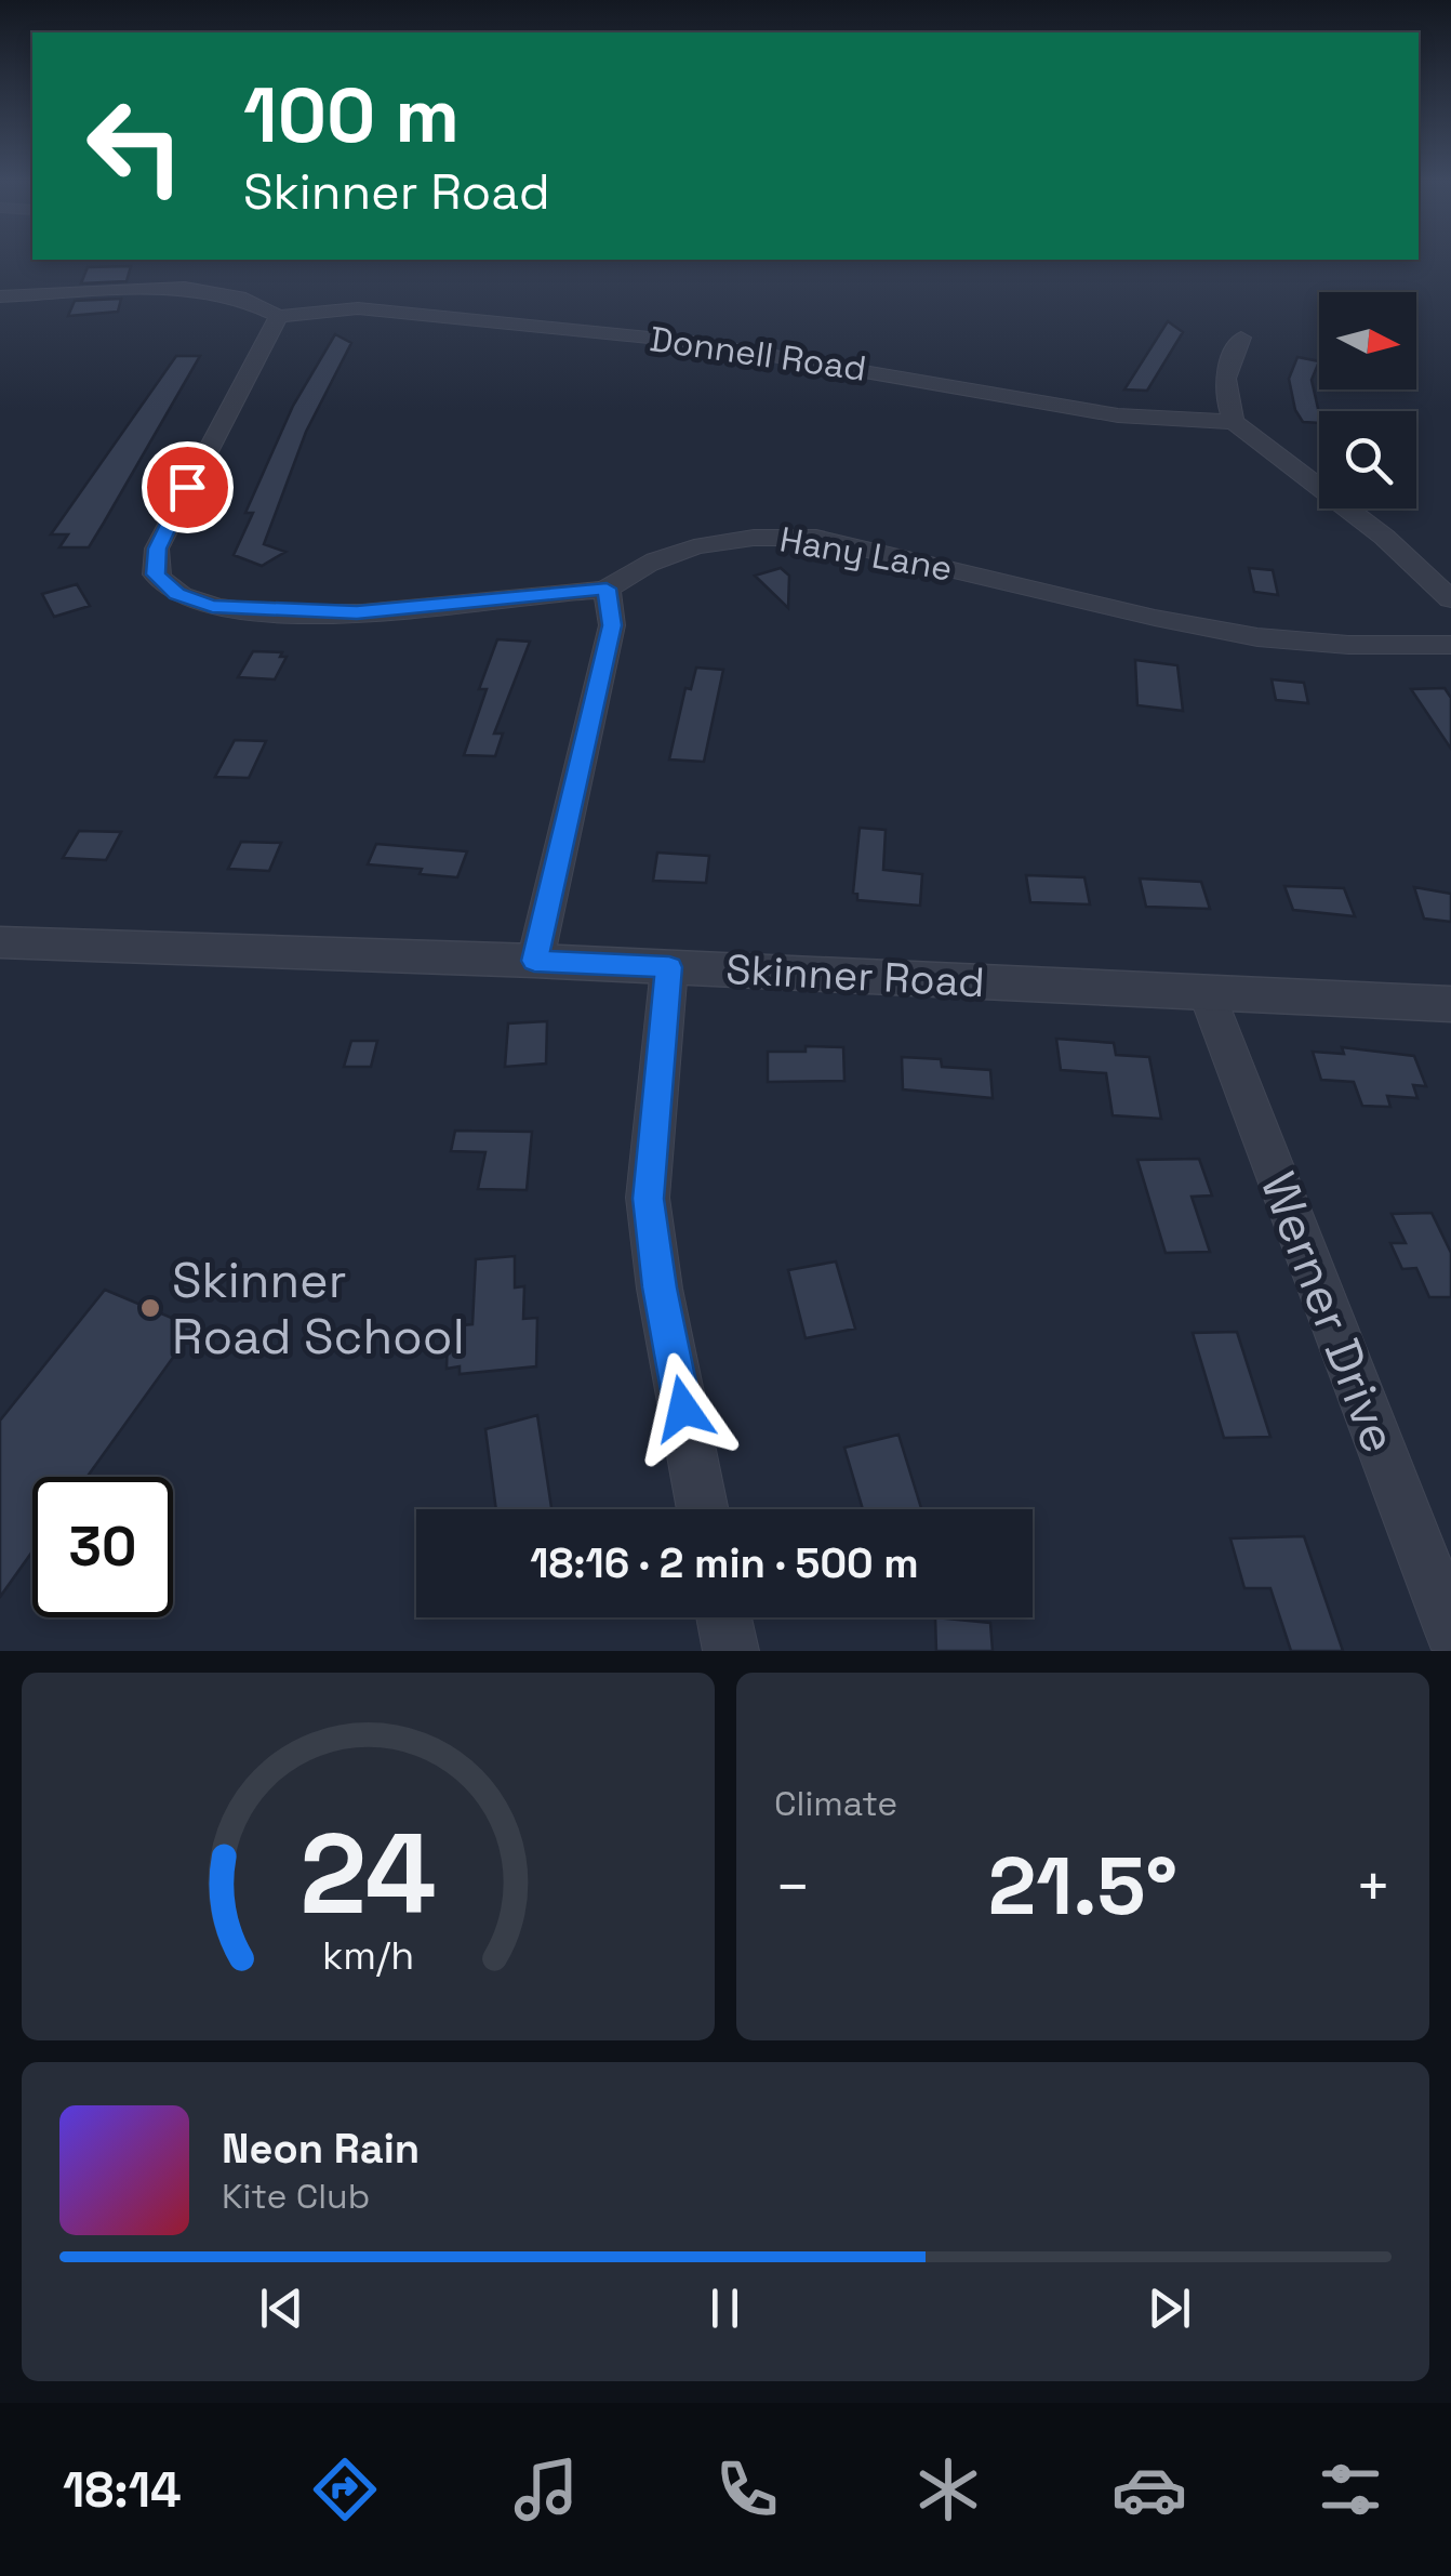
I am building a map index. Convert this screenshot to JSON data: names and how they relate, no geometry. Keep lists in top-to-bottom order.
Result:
{
  "streets": {
    "street": [
      "Donnell Road",
      "Hany Lane",
      "Skinner Road",
      "Werner Drive"
    ]
  },
  "crossings": [
    ["Donnell Road", "Hany Lane"],
    ["Skinner Road", "Werner Drive"]
  ],
  "places": ["Skinner Road School"],
  "north": "right",
  "page": {
    "turn": ["100 m", "Skinner Road"],
    "limit": "30",
    "trip": "18:16 · 2 min · 500 m",
    "tile": "Climate",
    "heat": ["−", "21.5°", "+"],
    "song": ["Neon Rain", "Kite Club"],
    "tabs": "18:14",
    "gauge": ["24", "km/h"]
  }
}
